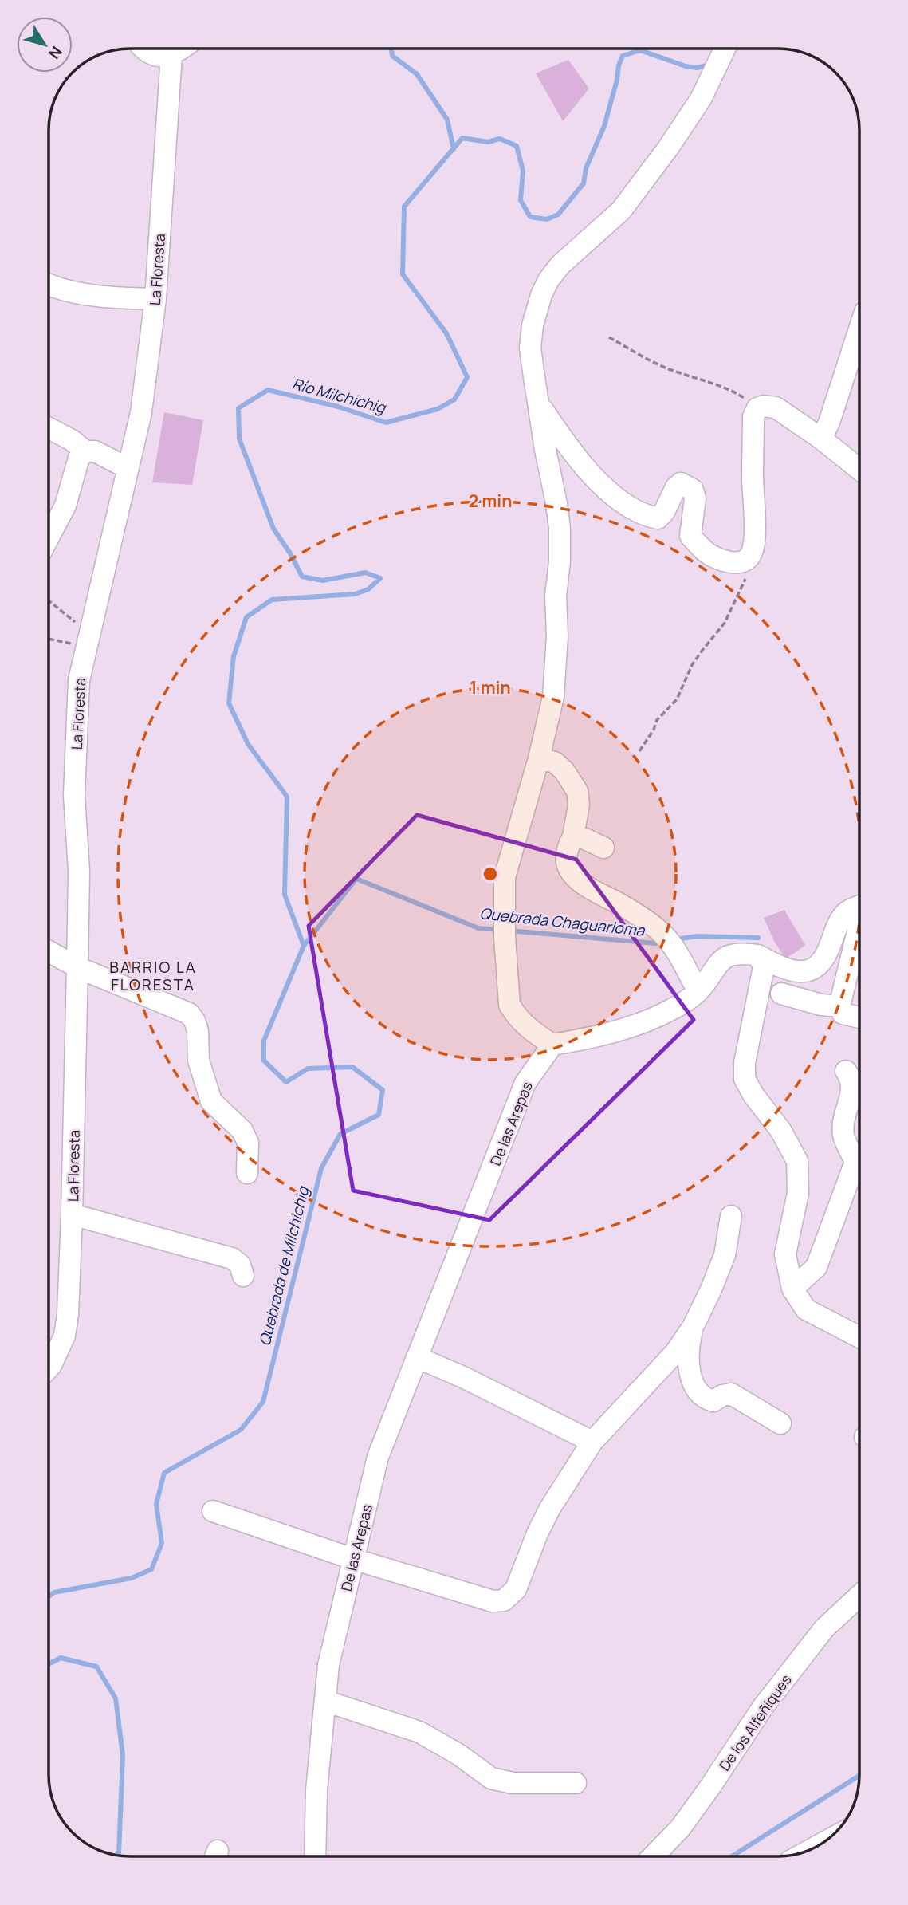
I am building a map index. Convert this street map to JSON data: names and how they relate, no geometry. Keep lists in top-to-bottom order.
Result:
{
  "streets": {
    "street": ["La Floresta", "De las Arepas", "De los Alfeñiques"]
  },
  "districts": ["BARRIO LA FLORESTA"],
  "water": ["Río Milchichig", "Quebrada Chaguarloma", "Quebrada de Milchichig"],
  "north": "bottom right",
  "rings": ["2 min", "1 min"]
}
